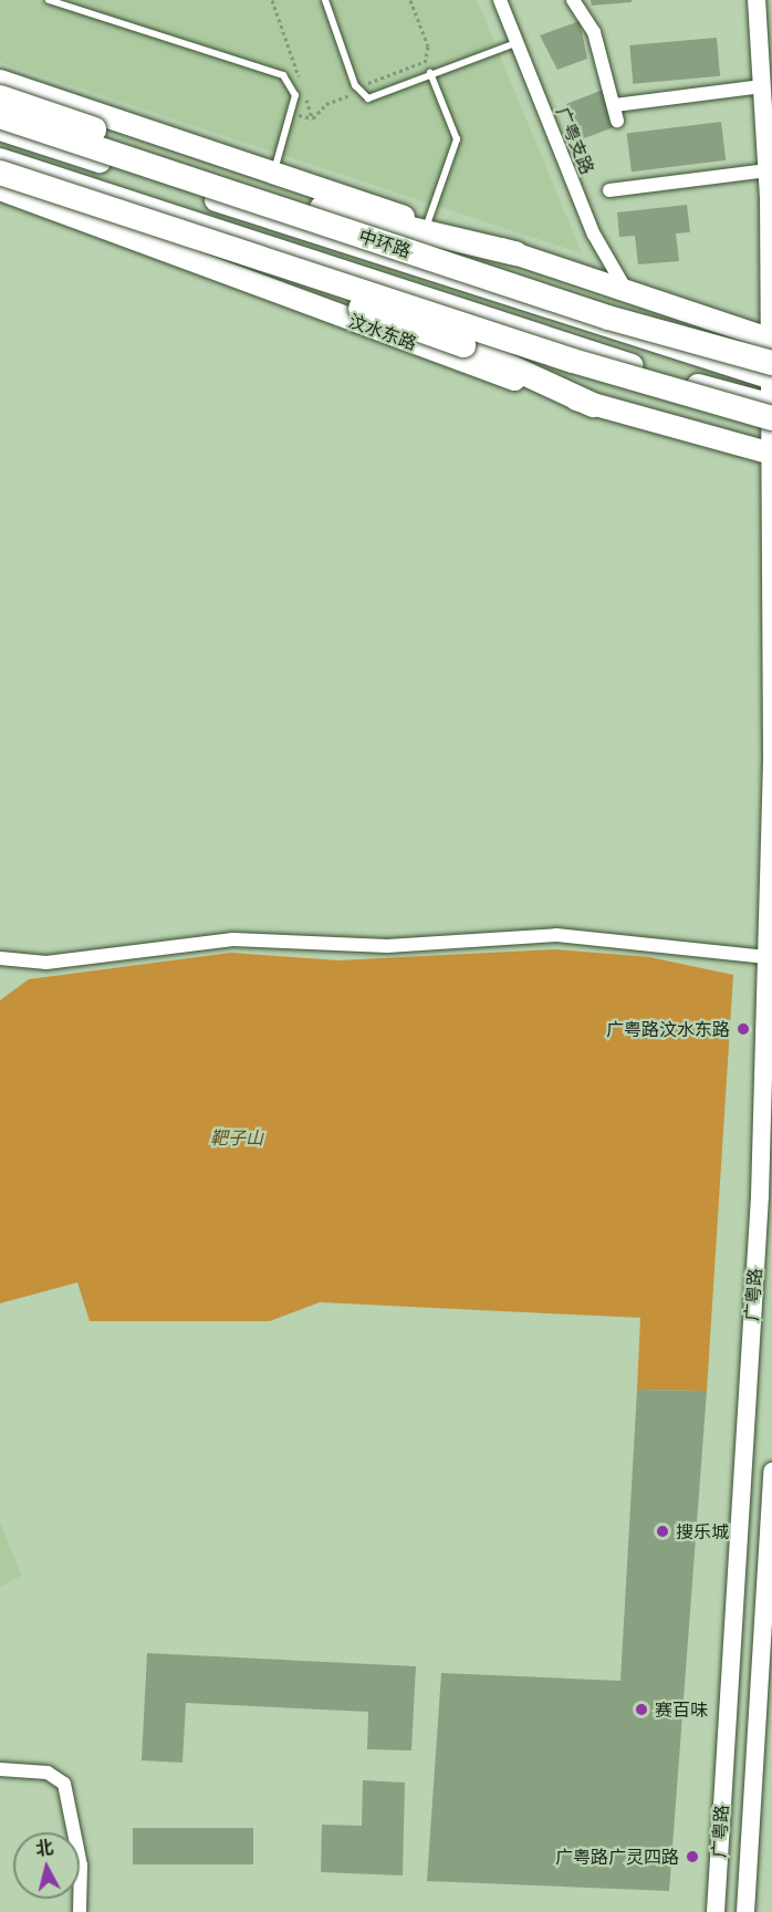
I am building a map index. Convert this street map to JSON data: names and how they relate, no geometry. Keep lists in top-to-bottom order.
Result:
{
  "streets": {
    "highway": ["中环路"],
    "main road": ["汶水东路", "广粤路"],
    "street": ["广粤支路"]
  },
  "crossings": [
    ["中环路", "广粤路"],
    ["汶水东路", "广粤路"]
  ],
  "parks": ["靶子山"],
  "places": [
    "广粤路汶水东路",
    "搜乐城",
    "赛百味",
    "广粤路广灵四路"
  ],
  "north": "top"
}
